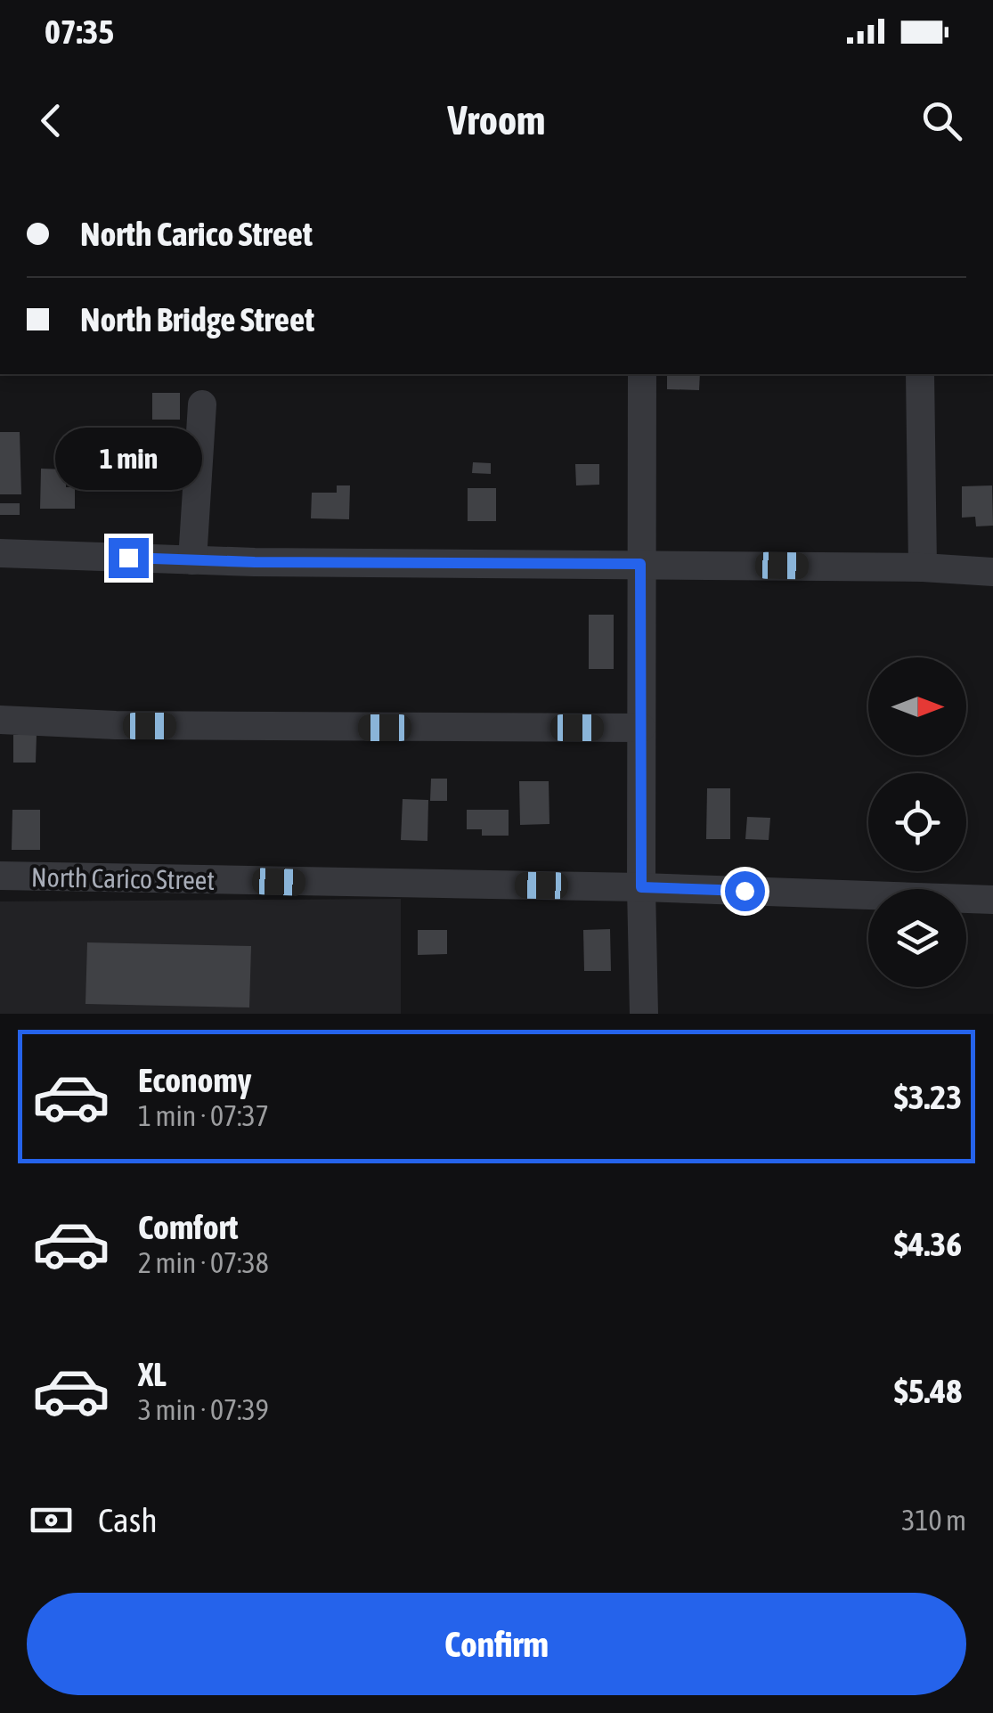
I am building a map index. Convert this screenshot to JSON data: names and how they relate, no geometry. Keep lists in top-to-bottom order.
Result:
{
  "streets": {
    "street": ["North Carico Street"]
  },
  "north": "right",
  "page": {
    "status": "07:35",
    "header": "Vroom",
    "banner": ["North Carico Street", "North Bridge Street"],
    "bubble": "1 min",
    "list": [
      {
        "name": "Economy",
        "note": "1 min · 07:37",
        "value": "$3.23"
      },
      {
        "name": "Comfort",
        "note": "2 min · 07:38",
        "value": "$4.36"
      },
      {
        "name": "XL",
        "note": "3 min · 07:39",
        "value": "$5.48"
      }
    ],
    "pay": ["Cash", "310 m"],
    "buttons": "Confirm"
  }
}
